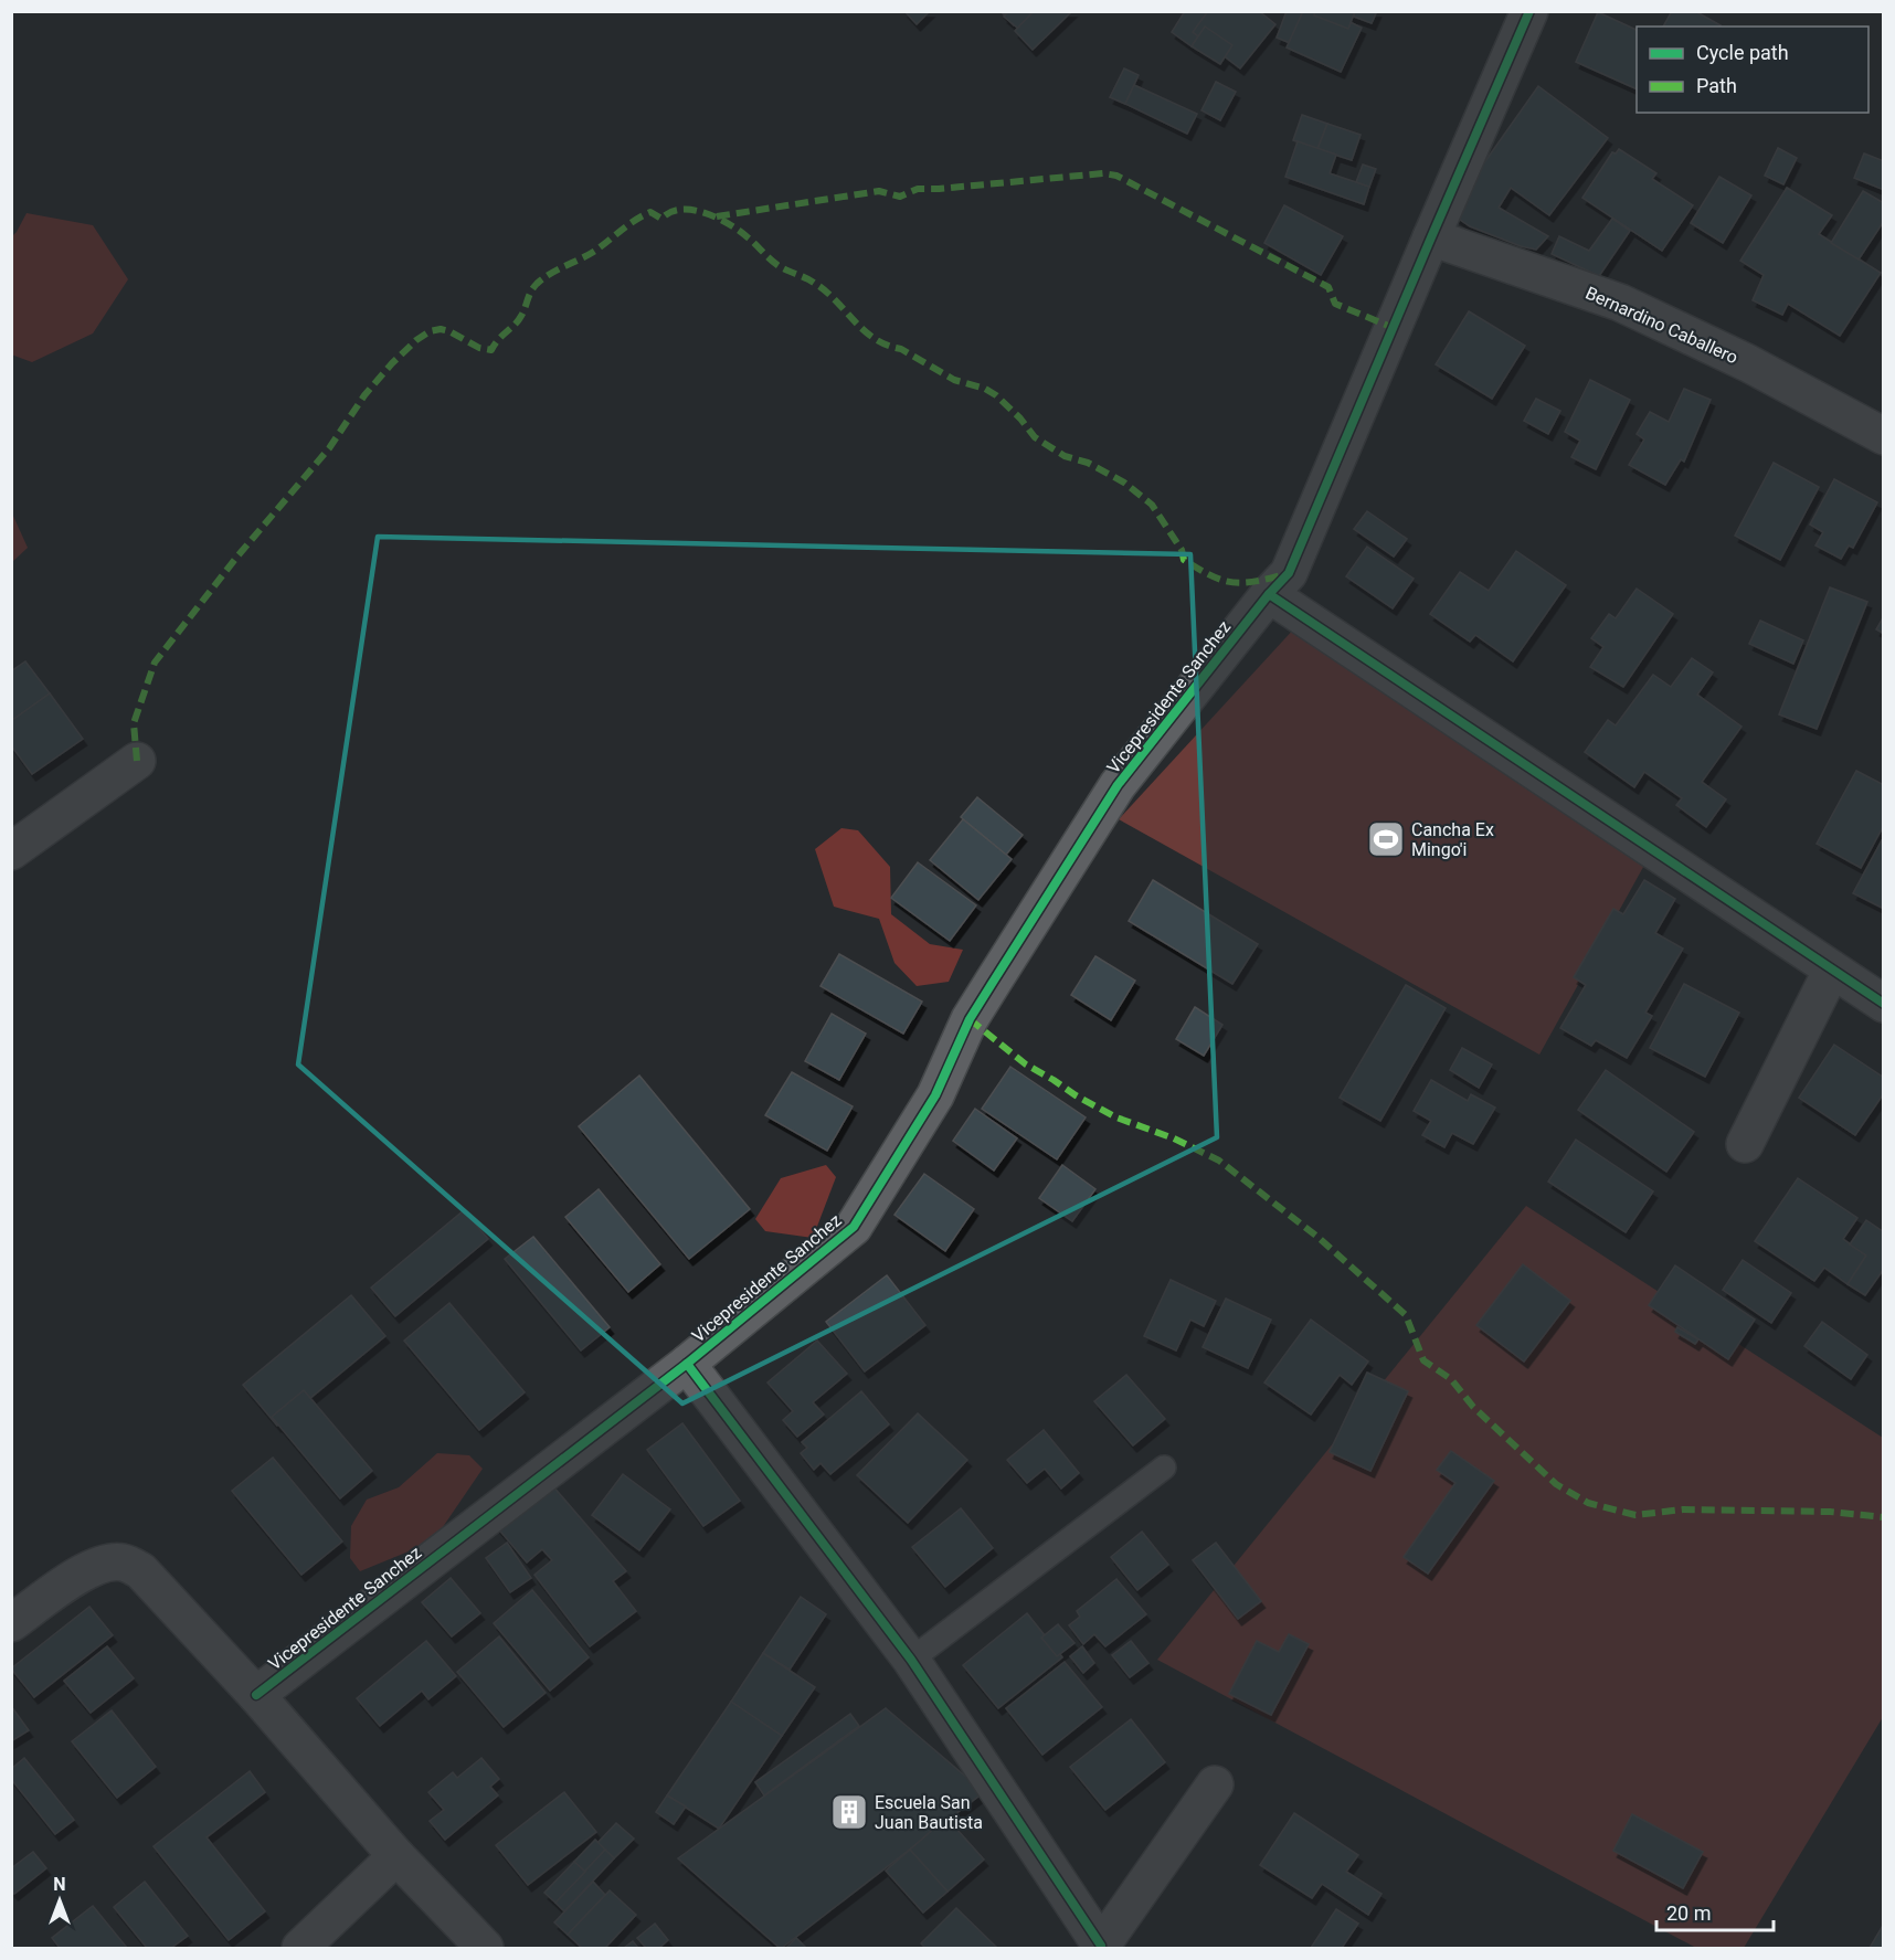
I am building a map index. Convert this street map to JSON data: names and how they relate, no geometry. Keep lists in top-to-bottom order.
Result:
{
  "streets": {
    "street": ["Bernardino Caballero", "Vicepresidente Sanchez"]
  },
  "crossings": [
    ["Bernardino Caballero", "Vicepresidente Sanchez"]
  ],
  "places": {
    "sports": ["Cancha Ex Mingo'i"],
    "building": ["Escuela San Juan Bautista"]
  },
  "legend": ["Cycle path", "Path"],
  "scale_bar": "20 m",
  "north": "top"
}
